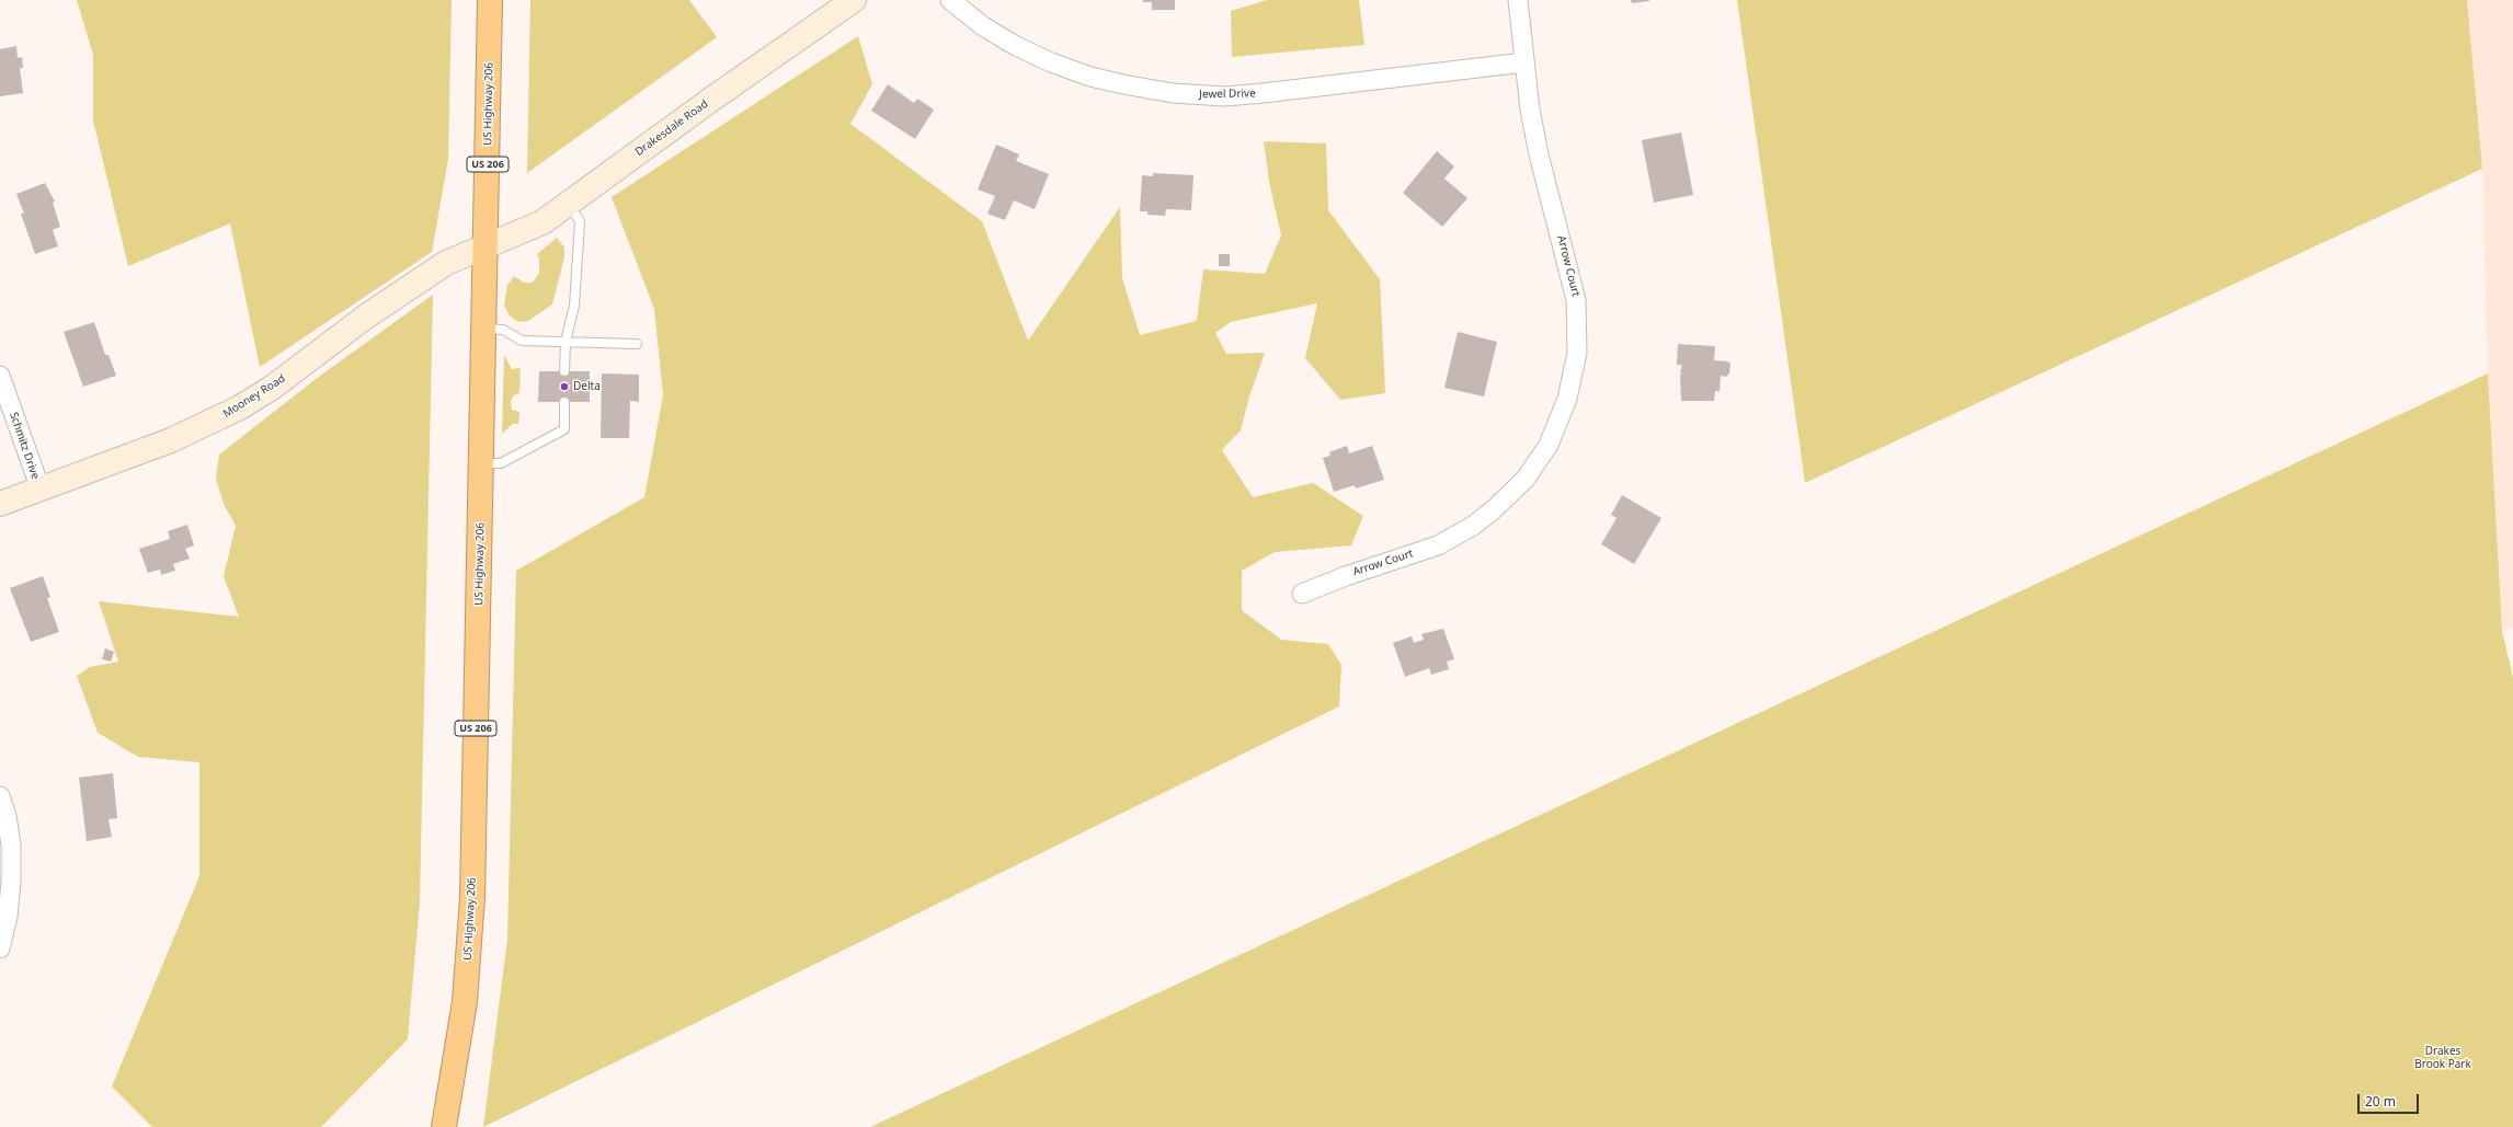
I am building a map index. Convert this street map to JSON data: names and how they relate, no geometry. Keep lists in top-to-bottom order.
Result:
{
  "streets": {
    "highway": ["US Highway 206", "US 206"],
    "street": [
      "Jewel Drive",
      "Drakesdale Road",
      "Arrow Court",
      "Mooney Road",
      "Schmitz Drive"
    ]
  },
  "crossings": [
    ["Jewel Drive", "Arrow Court"],
    ["US Highway 206", "Drakesdale Road"],
    ["US Highway 206", "Mooney Road"],
    ["Drakesdale Road", "Mooney Road"],
    ["Mooney Road", "Schmitz Drive"]
  ],
  "parks": ["Drakes Brook Park"],
  "places": ["Delta"],
  "scale_bar": "20 m"
}
